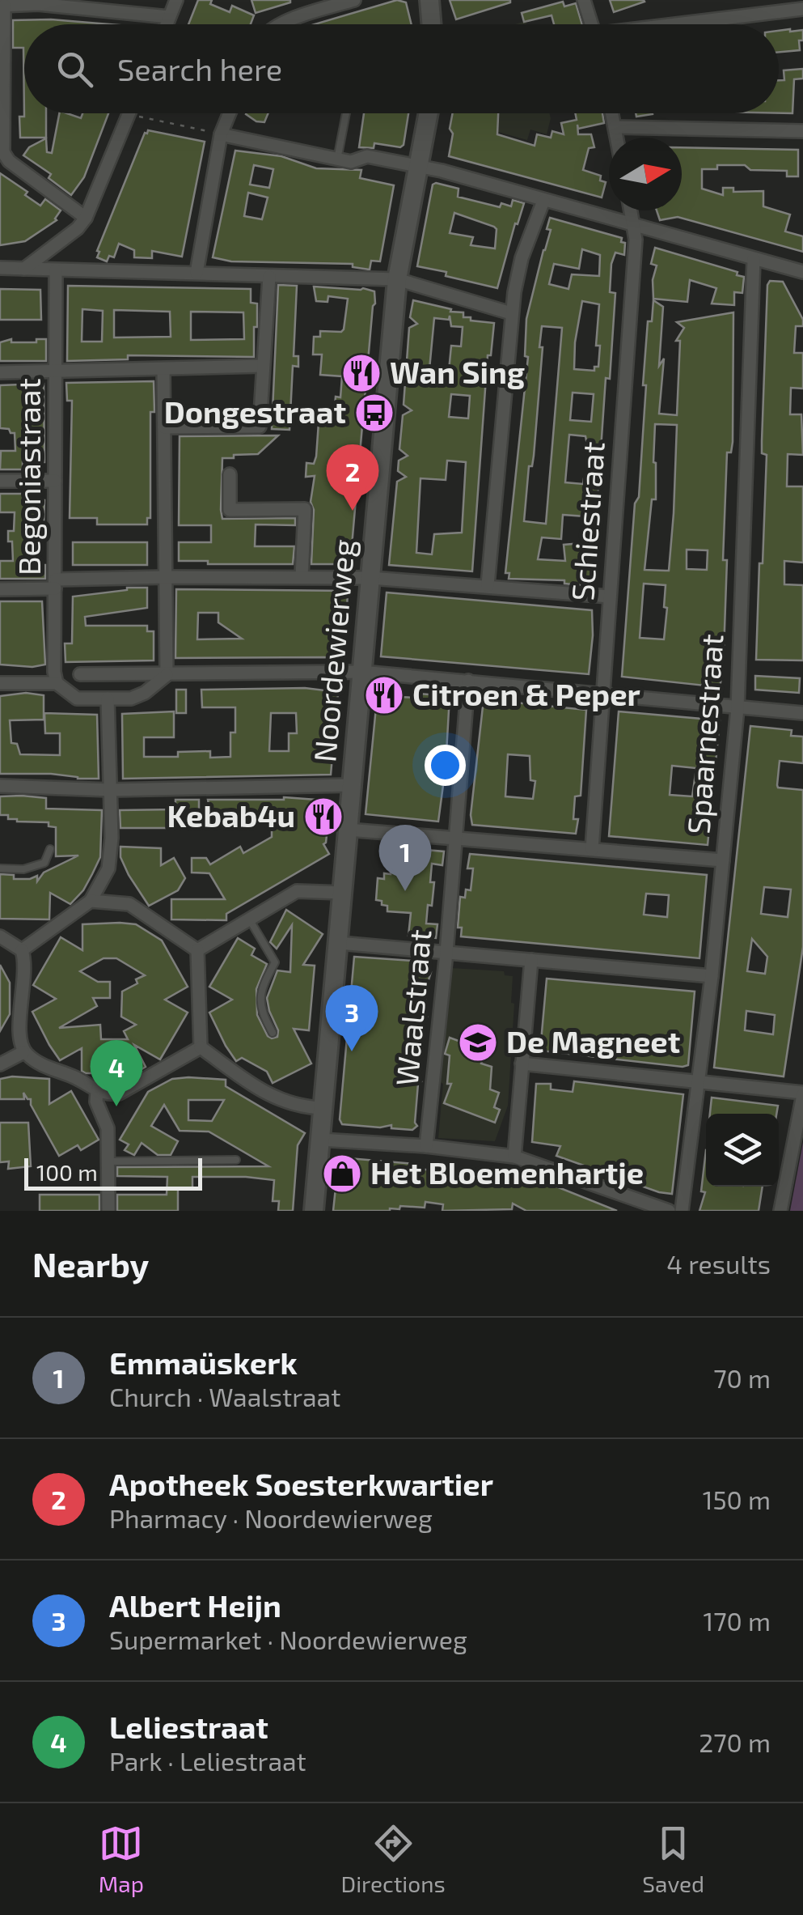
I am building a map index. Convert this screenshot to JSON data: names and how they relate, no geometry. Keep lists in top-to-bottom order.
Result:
{
  "streets": {
    "street": [
      "Begoniastraat",
      "Schiestraat",
      "Noordewierweg",
      "Spaarnestraat",
      "Waalstraat"
    ]
  },
  "places": {
    "restaurant": ["Wan Sing", "Citroen & Peper", "Kebab4u"],
    "bus stop": ["Dongestraat"],
    "school or university": ["De Magneet"],
    "shop": ["Het Bloemenhartje"]
  },
  "scale_bar": "100 m",
  "north": "right",
  "page": {
    "search": "Search here",
    "pins": [
      "2",
      "1",
      "3",
      "4"
    ],
    "scale": "100 m",
    "heading": ["Nearby", "4 results"],
    "list": [
      {
        "mark": "1",
        "name": "Emmaüskerk",
        "note": "Church · Waalstraat",
        "value": "70 m"
      },
      {
        "mark": "2",
        "name": "Apotheek Soesterkwartier",
        "note": "Pharmacy · Noordewierweg",
        "value": "150 m"
      },
      {
        "mark": "3",
        "name": "Albert Heijn",
        "note": "Supermarket · Noordewierweg",
        "value": "170 m"
      },
      {
        "mark": "4",
        "name": "Leliestraat",
        "note": "Park · Leliestraat",
        "value": "270 m"
      }
    ],
    "nav": ["Map", "Directions", "Saved"]
  }
}
